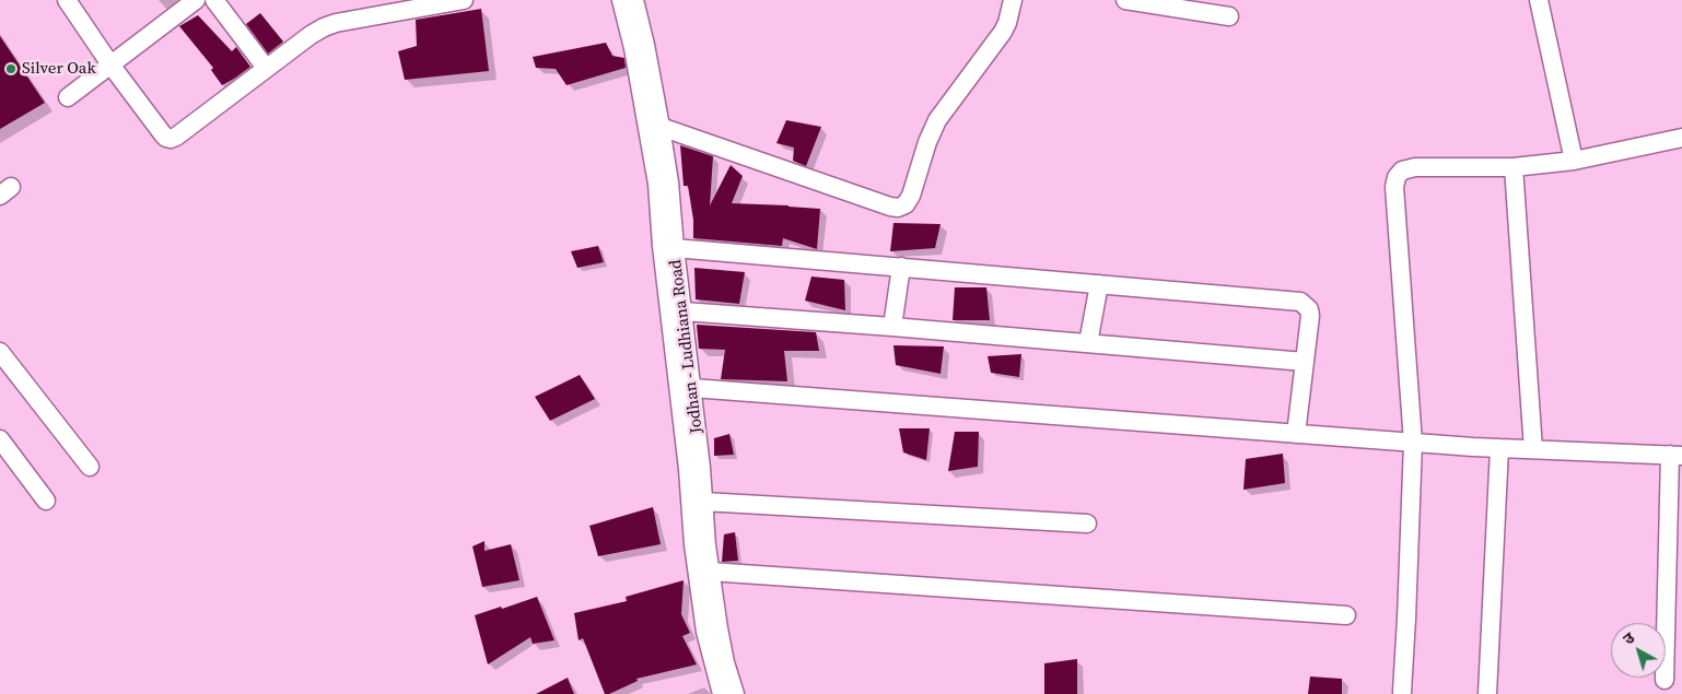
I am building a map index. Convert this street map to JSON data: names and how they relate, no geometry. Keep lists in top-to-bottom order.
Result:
{
  "streets": {
    "street": ["Jodhan - Ludhiana Road"]
  },
  "places": ["Silver Oak"],
  "north": "top left"
}
